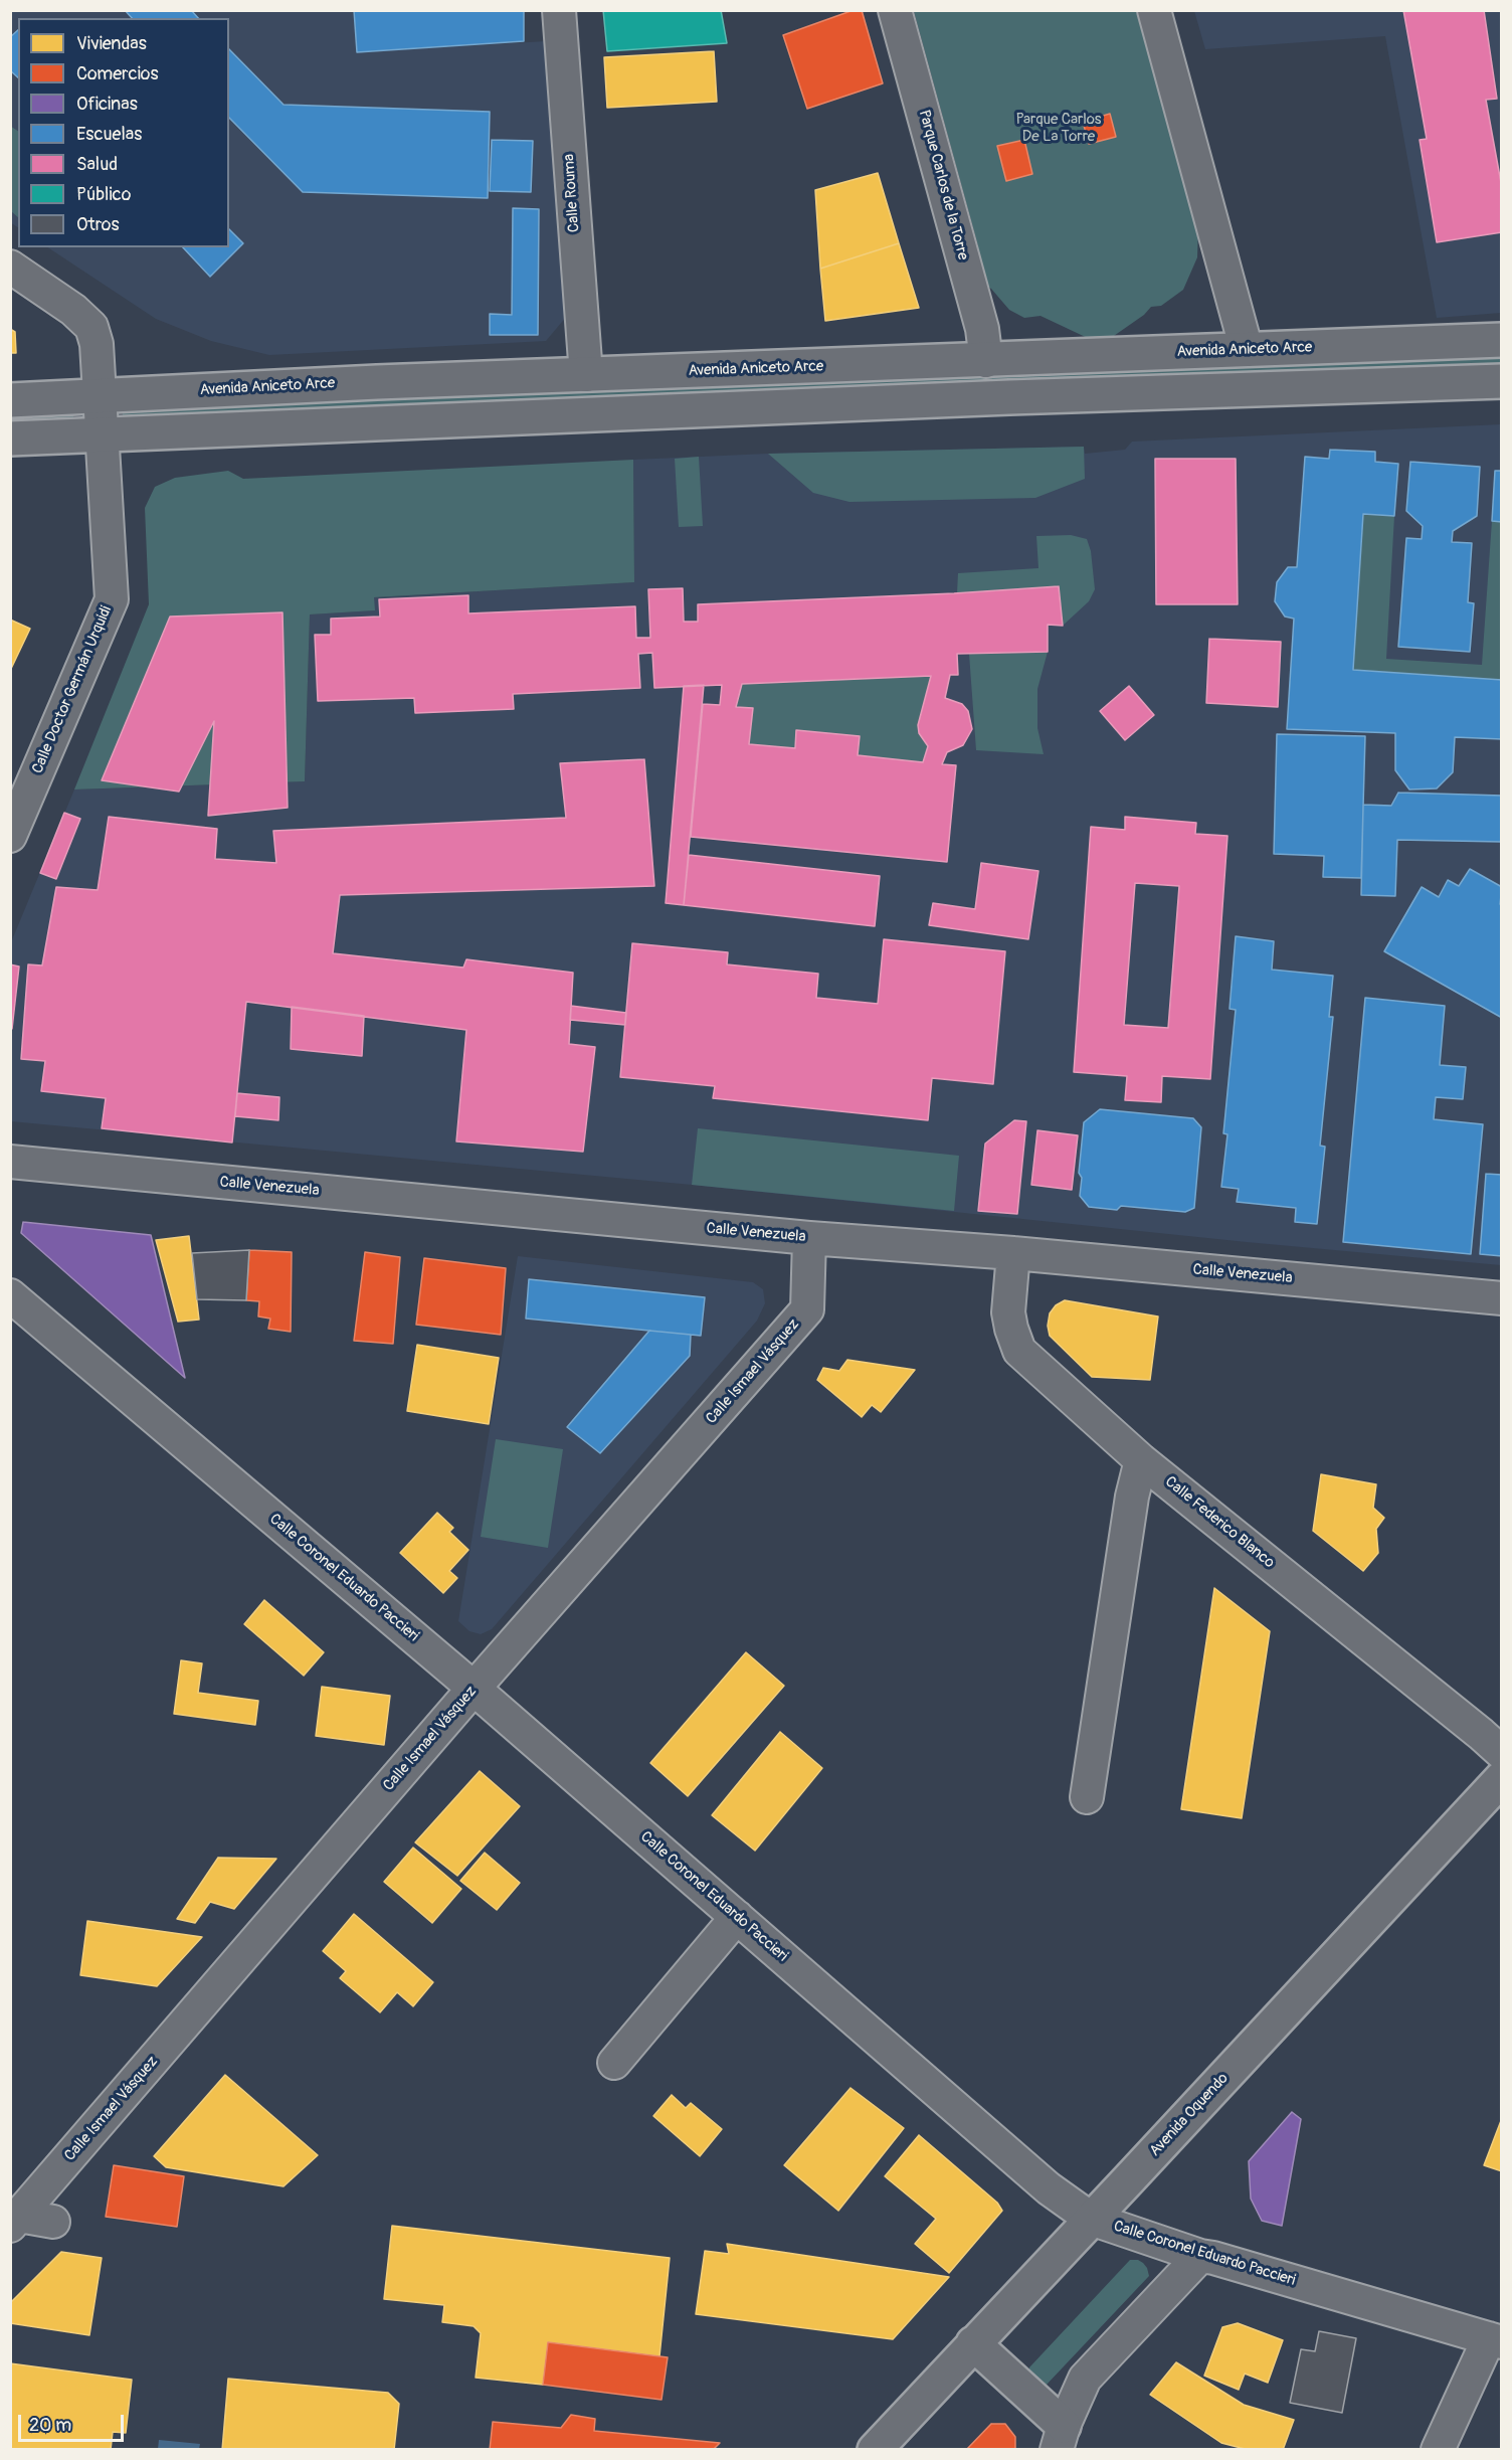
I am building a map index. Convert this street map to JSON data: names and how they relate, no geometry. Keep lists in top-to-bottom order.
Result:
{
  "streets": {
    "main road": ["Avenida Aniceto Arce", "Avenida Oquendo"],
    "street": [
      "Parque Carlos de la Torre",
      "Calle Rouma",
      "Calle Doctor Germán Urquidi",
      "Calle Venezuela",
      "Calle Ismael Vásquez",
      "Calle Federico Blanco",
      "Calle Coronel Eduardo Paccieri"
    ]
  },
  "crossings": [
    ["Parque Carlos de la Torre", "Avenida Aniceto Arce"],
    ["Calle Rouma", "Avenida Aniceto Arce"],
    ["Avenida Aniceto Arce", "Calle Doctor Germán Urquidi"],
    ["Calle Venezuela", "Calle Ismael Vásquez"],
    ["Calle Venezuela", "Calle Federico Blanco"],
    ["Calle Ismael Vásquez", "Calle Coronel Eduardo Paccieri"],
    ["Calle Coronel Eduardo Paccieri", "Avenida Oquendo"]
  ],
  "parks": ["Parque Carlos De La Torre"],
  "legend": [
    "Viviendas",
    "Comercios",
    "Oficinas",
    "Escuelas",
    "Salud",
    "Público",
    "Otros"
  ],
  "scale_bar": "20 m"
}
